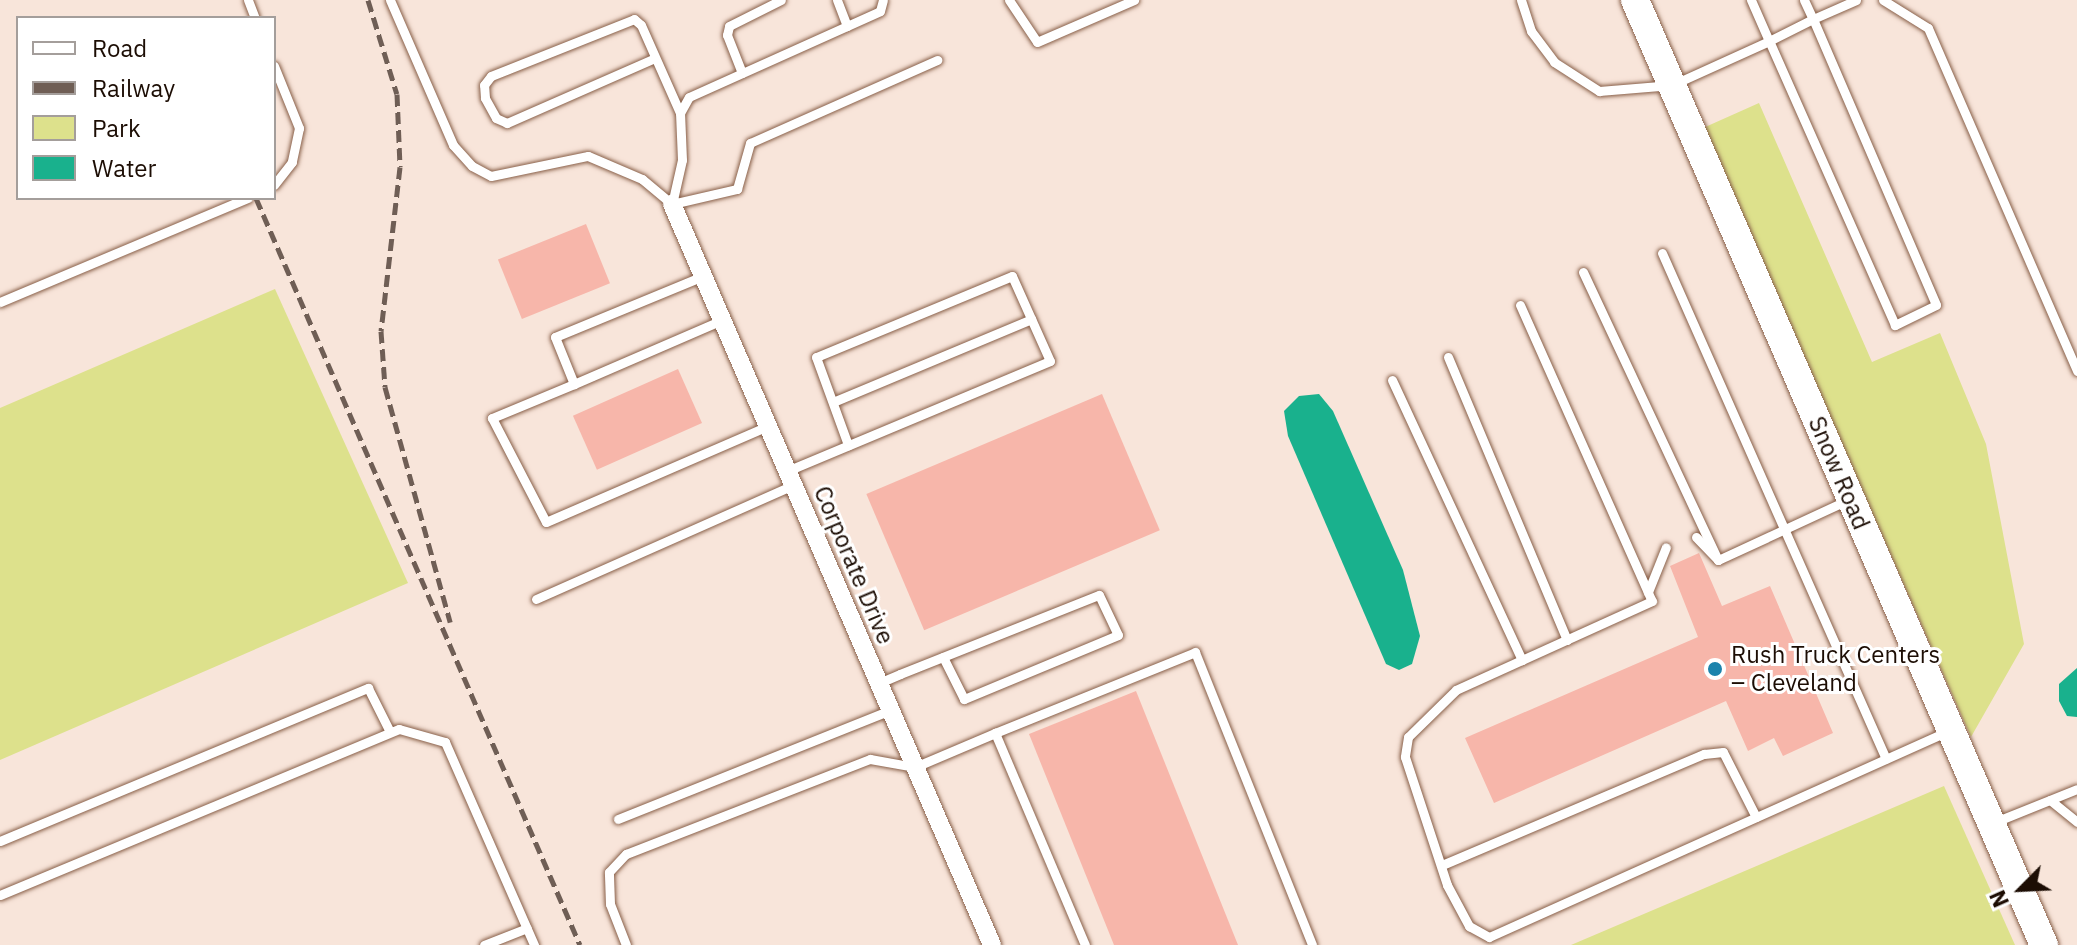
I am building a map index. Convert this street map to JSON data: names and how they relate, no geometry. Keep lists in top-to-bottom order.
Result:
{
  "streets": {
    "main road": ["Snow Road"],
    "street": ["Corporate Drive"]
  },
  "places": ["Rush Truck Centers – Cleveland"],
  "legend": [
    "Road",
    "Railway",
    "Park",
    "Water"
  ],
  "north": "bottom left"
}
